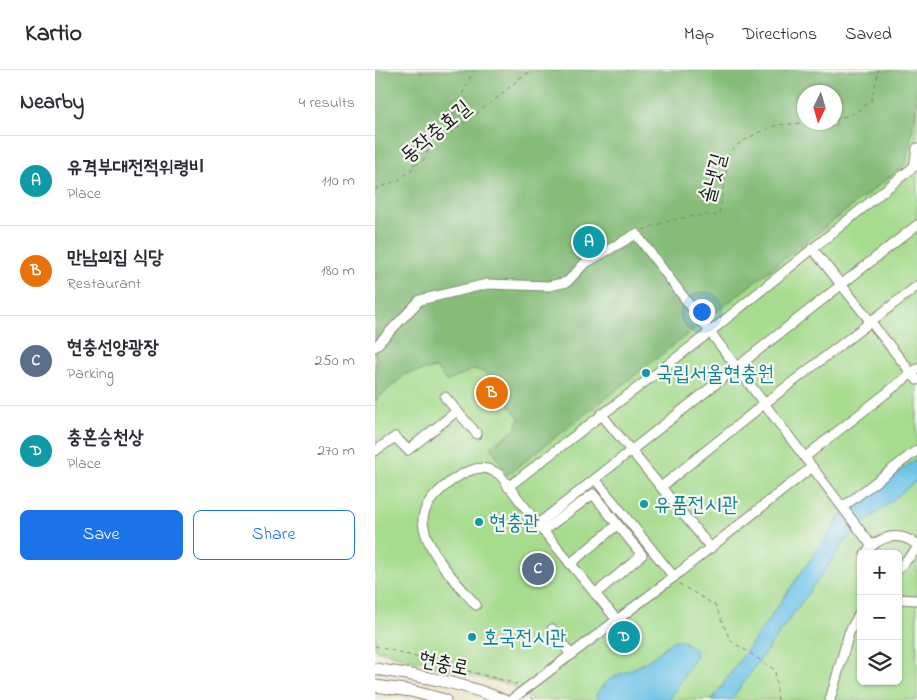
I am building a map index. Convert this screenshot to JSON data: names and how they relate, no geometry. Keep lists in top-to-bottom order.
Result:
{
  "streets": {
    "main road": ["현충로"],
    "path": ["동작충효길", "솔냇길"]
  },
  "places": [
    "국립서울현충원",
    "유품전시관",
    "현충관",
    "호국전시관"
  ],
  "north": "bottom",
  "page": {
    "header": "Kartio",
    "nav": ["Map", "Directions", "Saved"],
    "heading": ["Nearby", "4 results"],
    "list": [
      {
        "mark": "A",
        "name": "유격부대전적위령비",
        "note": "Place",
        "value": "110 m"
      },
      {
        "mark": "B",
        "name": "만남의집 식당",
        "note": "Restaurant",
        "value": "180 m"
      },
      {
        "mark": "C",
        "name": "현충선양광장",
        "note": "Parking",
        "value": "250 m"
      },
      {
        "mark": "D",
        "name": "충혼승천상",
        "note": "Place",
        "value": "270 m"
      }
    ],
    "pins": [
      "A",
      "B",
      "C",
      "D"
    ],
    "buttons": ["Save", "Share"],
    "map_buttons": ["+", "−"]
  }
}
